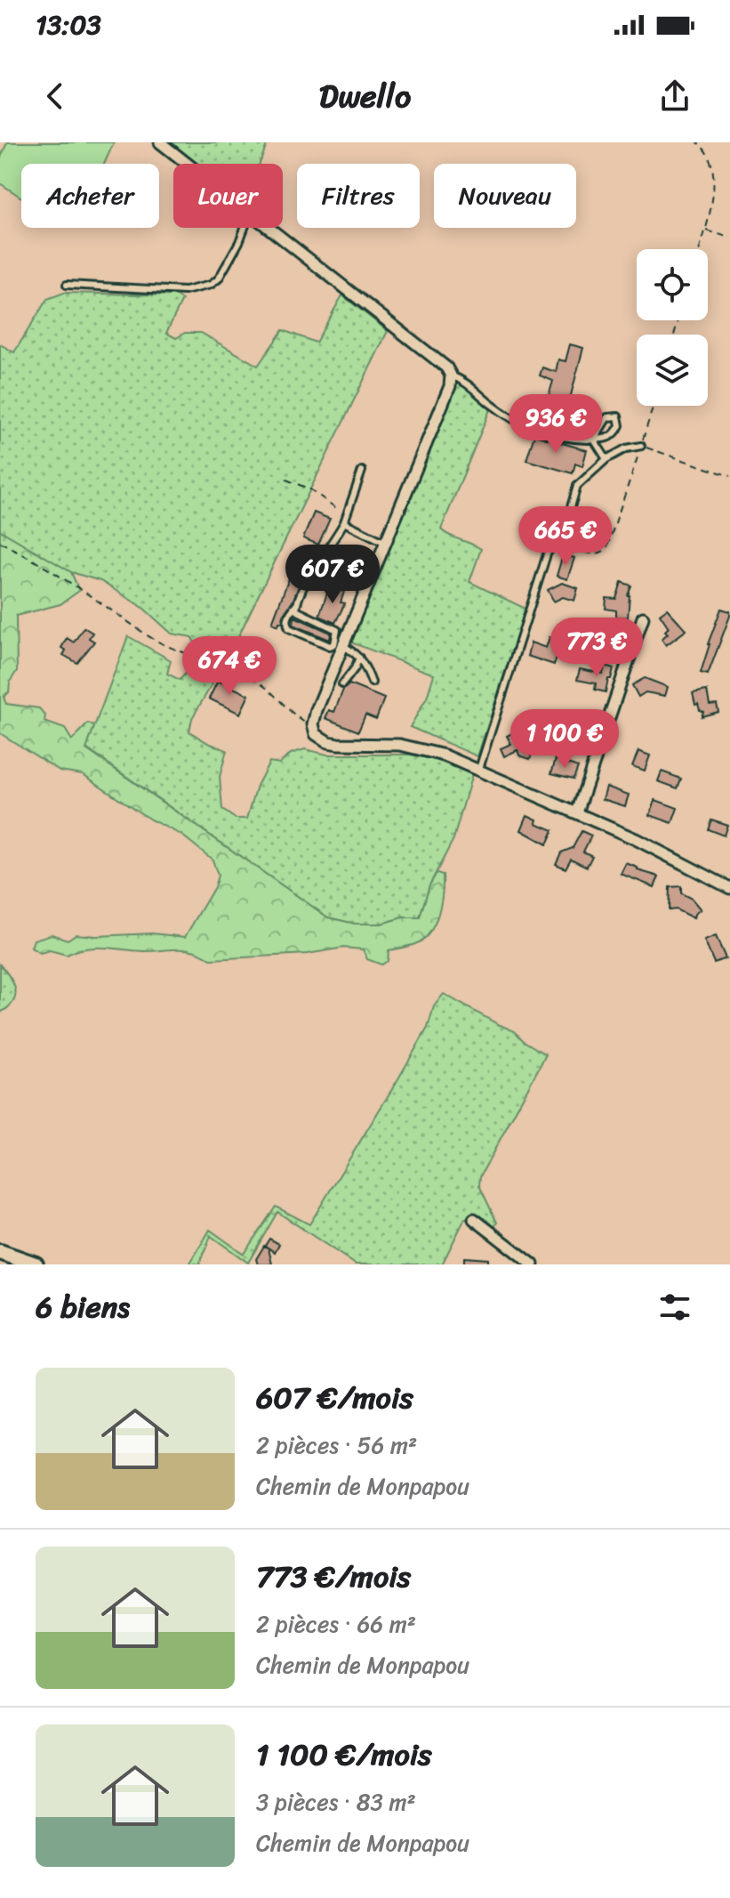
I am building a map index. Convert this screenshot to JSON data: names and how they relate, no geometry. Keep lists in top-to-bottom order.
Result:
{
  "page": {
    "status": "13:03",
    "header": "Dwello",
    "chip": [
      "Acheter",
      "Louer",
      "Filtres",
      "Nouveau"
    ],
    "price": [
      "936 €",
      "665 €",
      "607 €",
      "773 €",
      "674 €",
      "1 100 €"
    ],
    "heading": "6 biens",
    "list": [
      {
        "name": "607 €/mois",
        "note": "2 pièces · 56 m² · Chemin de Monpapou"
      },
      {
        "name": "773 €/mois",
        "note": "2 pièces · 66 m² · Chemin de Monpapou"
      },
      {
        "name": "1 100 €/mois",
        "note": "3 pièces · 83 m² · Chemin de Monpapou"
      }
    ]
  }
}
